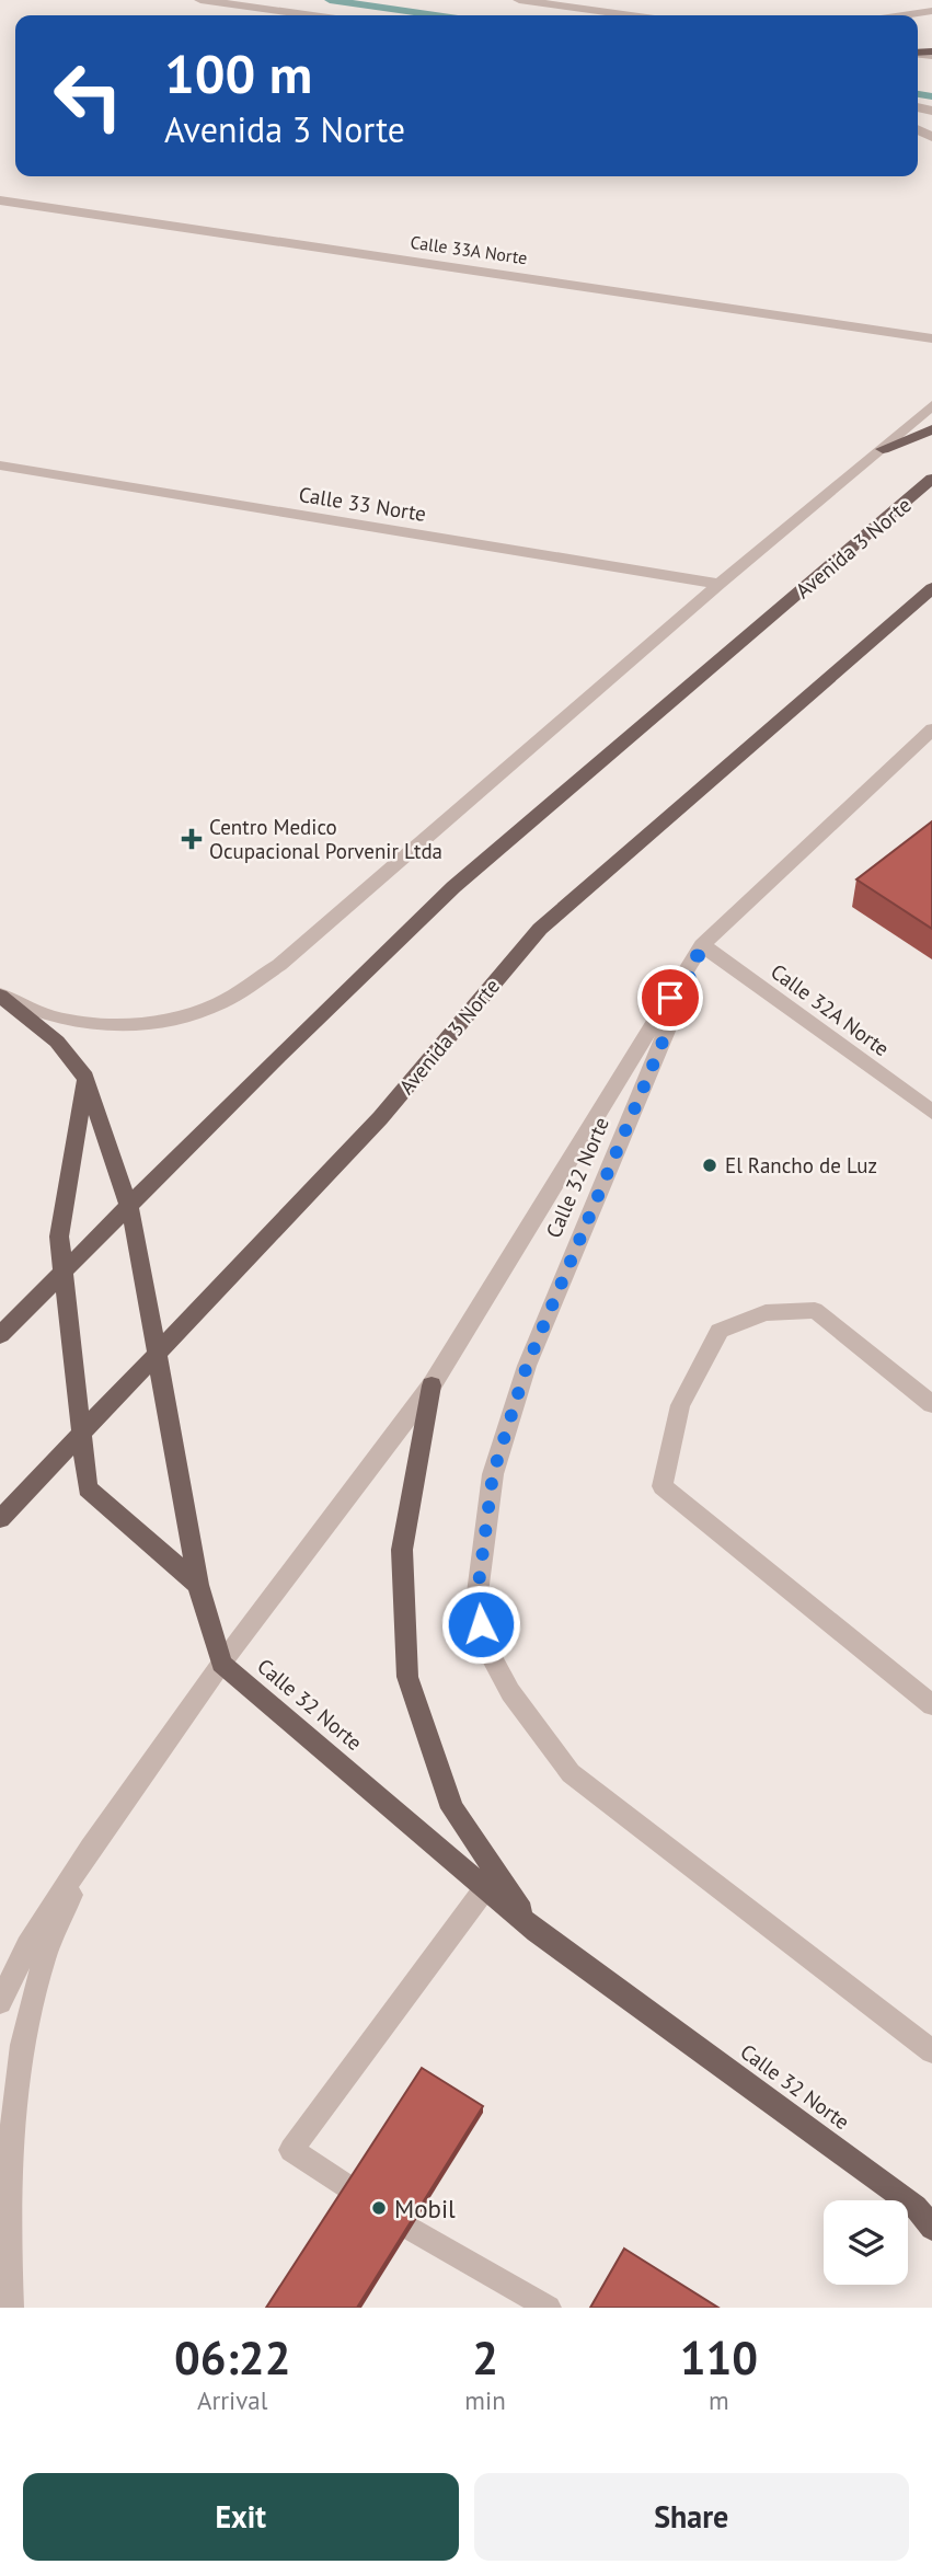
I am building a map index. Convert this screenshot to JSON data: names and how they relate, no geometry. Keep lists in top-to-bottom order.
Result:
{
  "streets": {
    "main road": ["Avenida 3 Norte", "Calle 32 Norte"],
    "street": ["Calle 33A Norte", "Calle 33 Norte", "Calle 32A Norte"]
  },
  "crossings": [
    ["Calle 32A Norte", "Calle 32 Norte"]
  ],
  "places": {
    "health": ["Centro Medico Ocupacional Porvenir Ltda"],
    "other": ["El Rancho de Luz", "Mobil"]
  },
  "page": {
    "turn": ["100 m", "Avenida 3 Norte"],
    "eta": [
      "06:22",
      "Arrival",
      "2",
      "min",
      "110",
      "m"
    ],
    "buttons": ["Exit", "Share"]
  }
}
